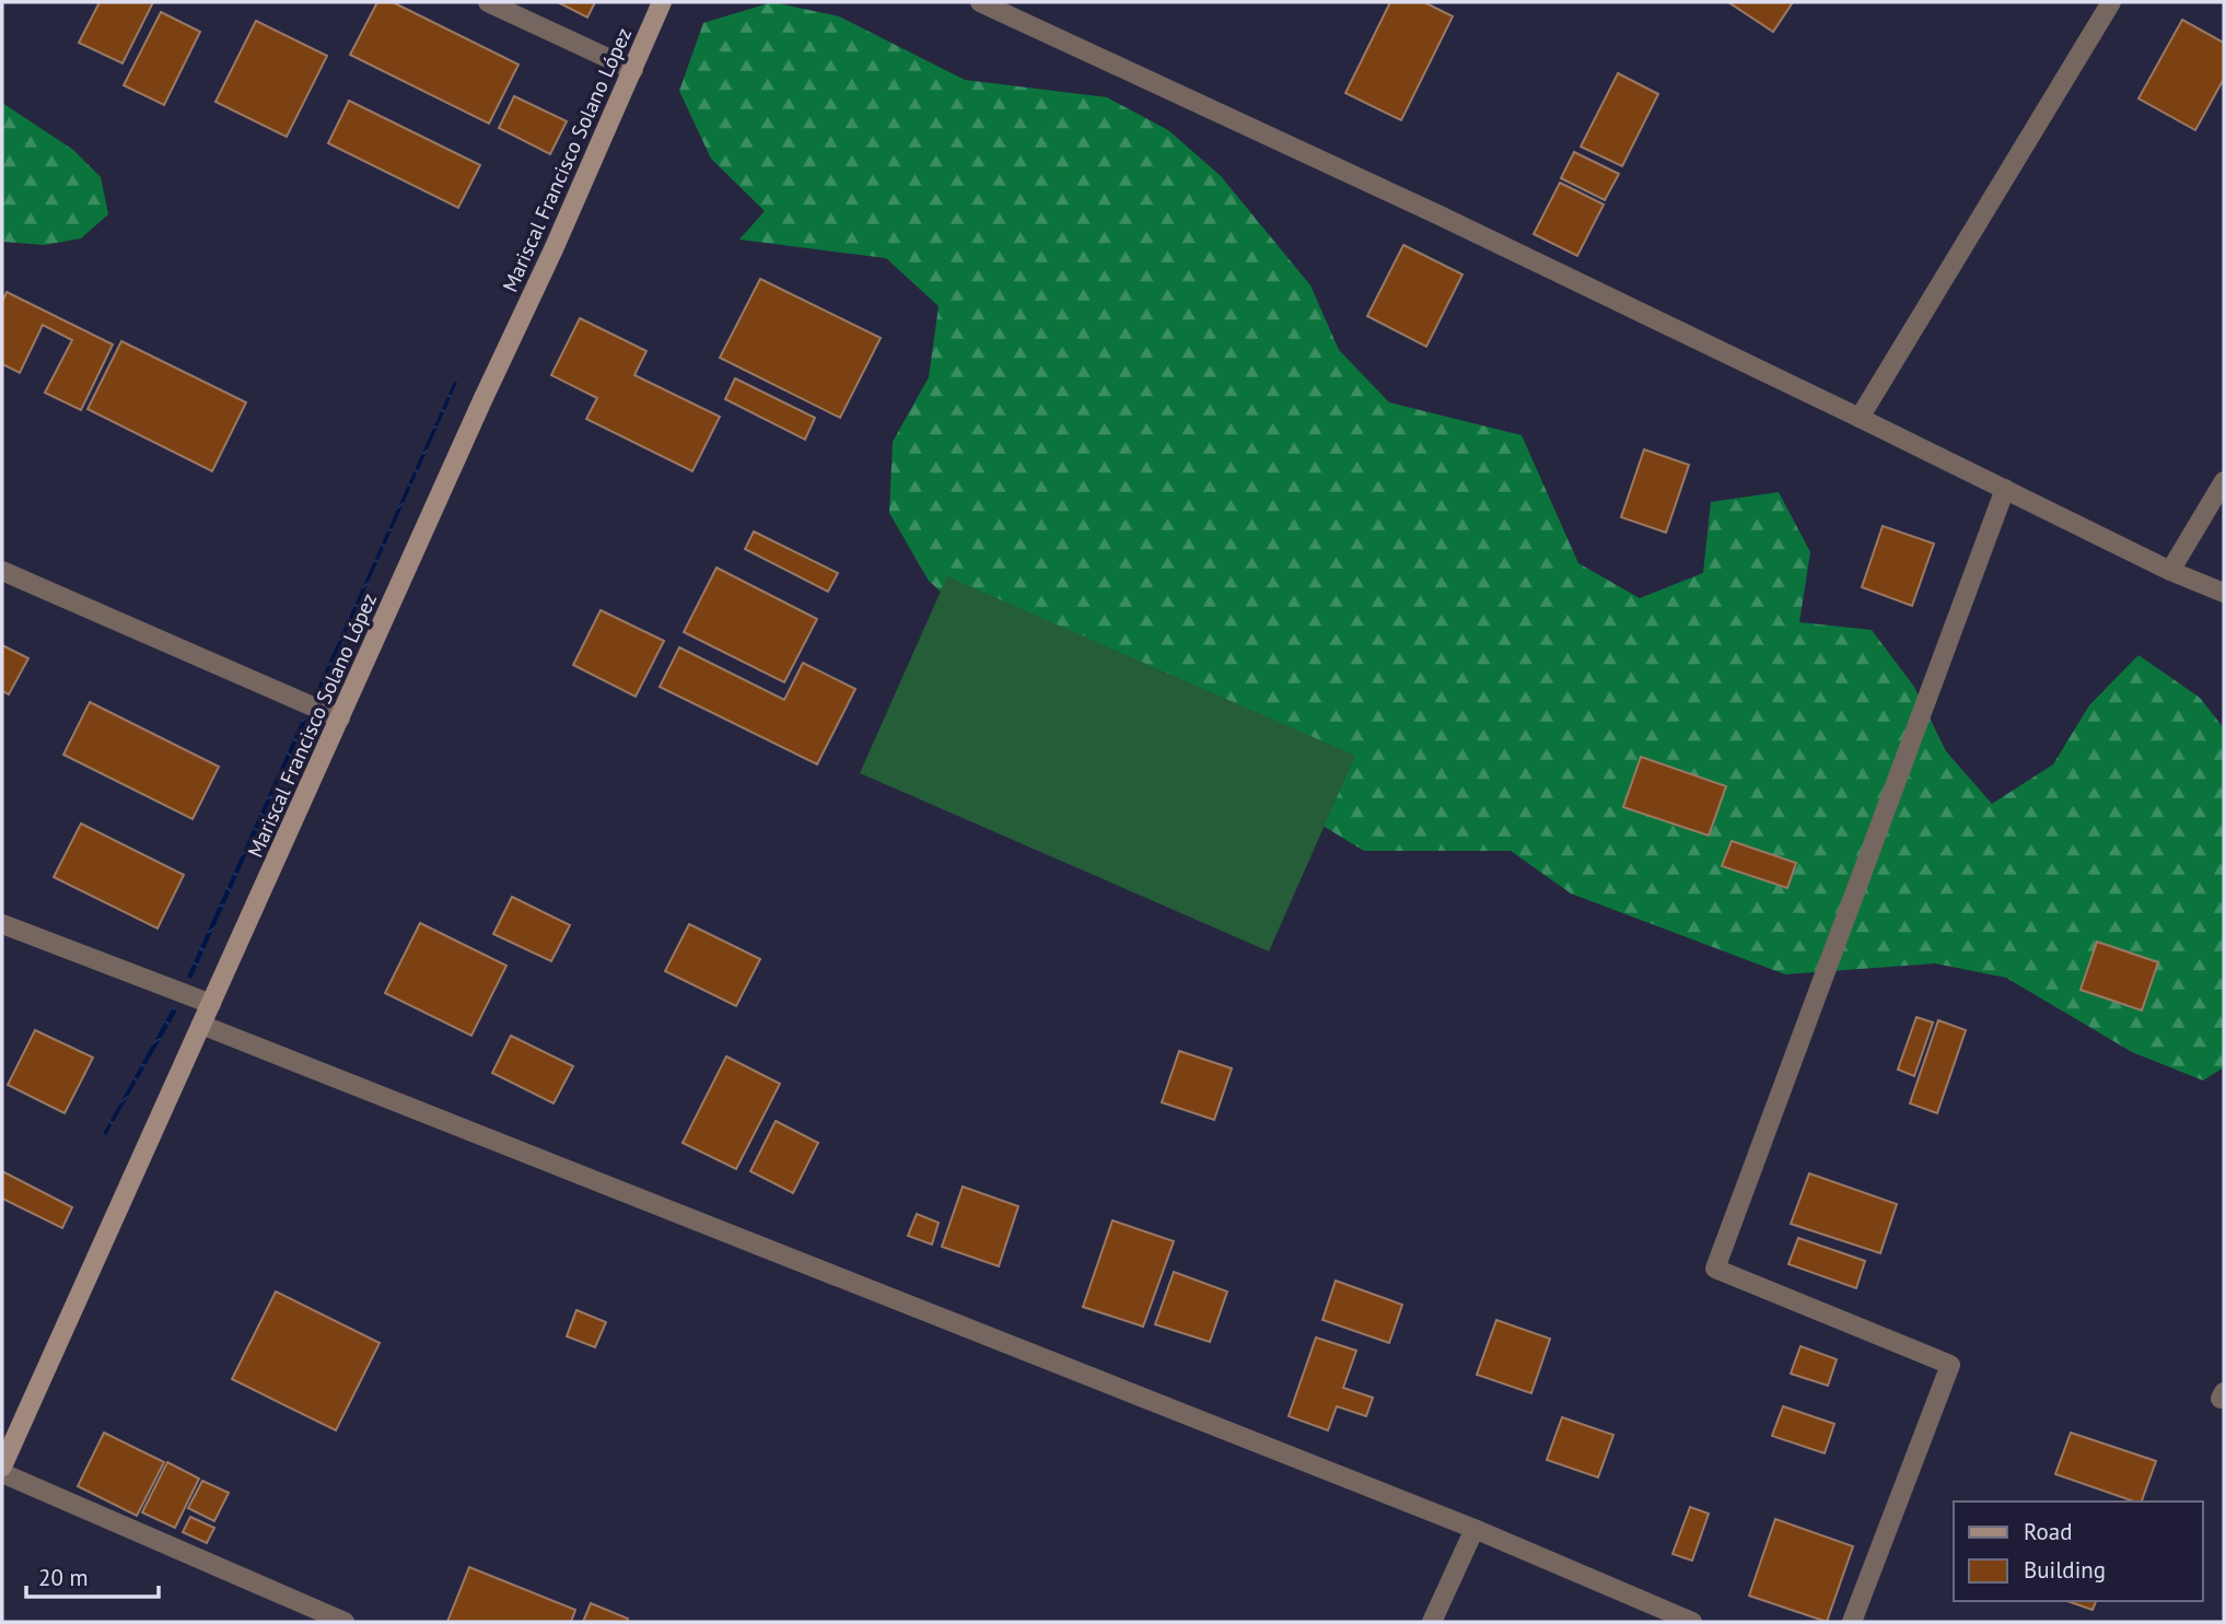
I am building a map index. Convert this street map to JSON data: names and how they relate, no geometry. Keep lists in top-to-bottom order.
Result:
{
  "streets": {
    "main road": ["Mariscal Francisco Solano López"]
  },
  "legend": ["Road", "Building"],
  "scale_bar": "20 m"
}
